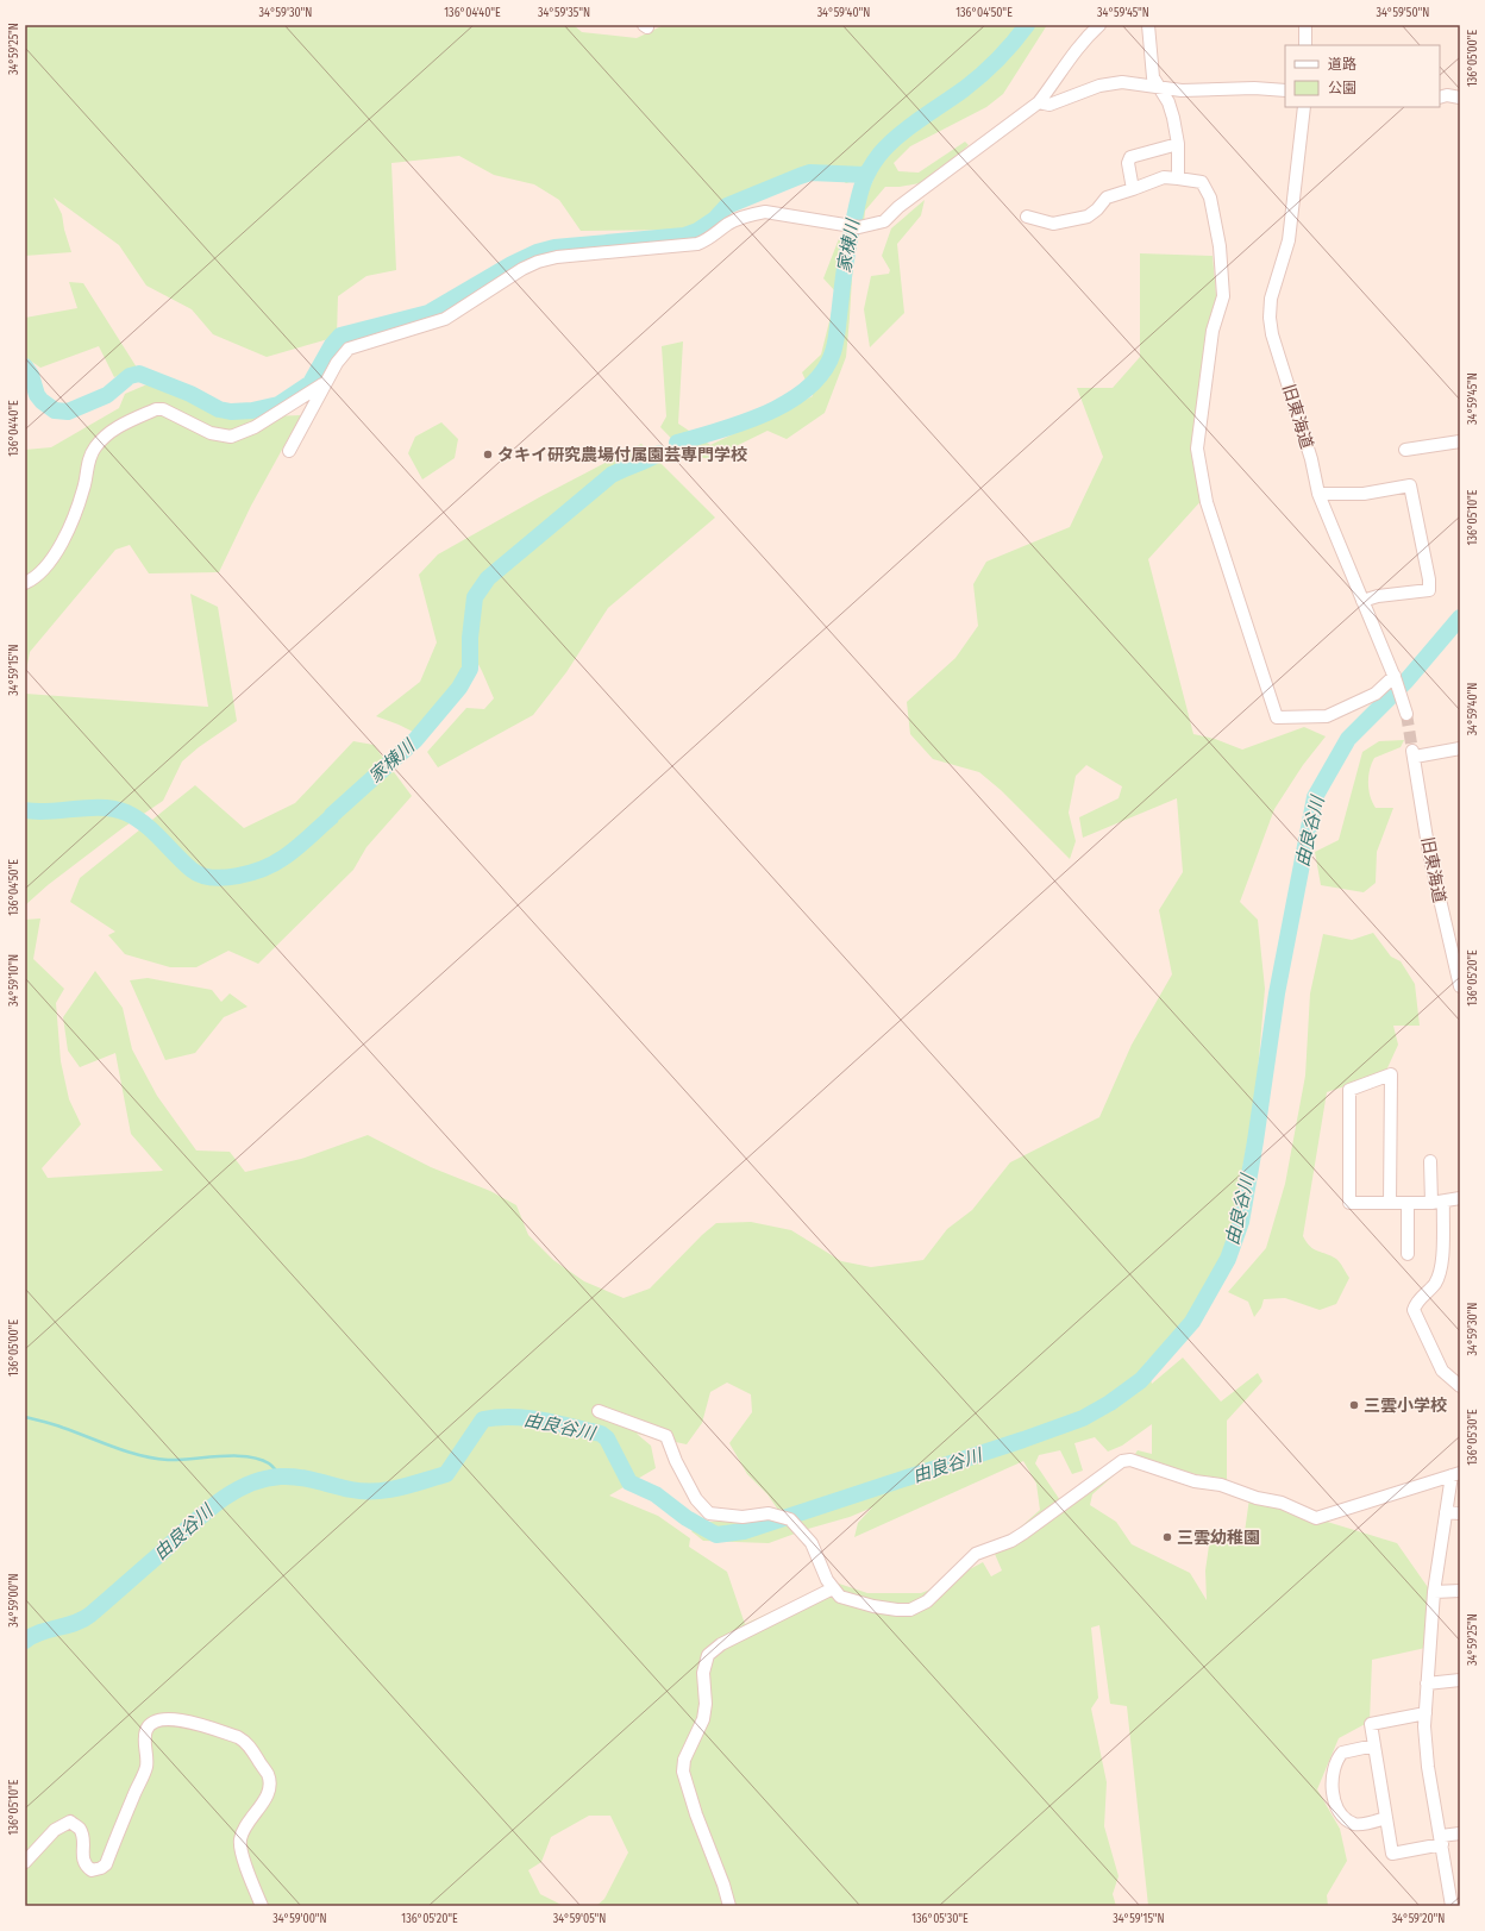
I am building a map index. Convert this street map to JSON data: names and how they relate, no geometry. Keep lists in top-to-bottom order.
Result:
{
  "streets": {
    "street": ["旧東海道"]
  },
  "water": ["家棟川", "由良谷川"],
  "places": ["タキイ研究農場付属園芸専門学校", "三雲小学校", "三雲幼稚園"],
  "legend": ["道路", "公園"],
  "coordinates": [
    "34°59'30\"N",
    "136°04'40\"E",
    "34°59'35\"N",
    "34°59'40\"N",
    "136°04'50\"E",
    "34°59'45\"N",
    "34°59'50\"N",
    "34°59'25\"N",
    "136°05'00\"E",
    "136°05'10\"E",
    "34°59'15\"N",
    "136°05'20\"E",
    "34°59'10\"N",
    "136°05'30\"E",
    "34°59'00\"N",
    "34°59'05\"N",
    "34°59'20\"N"
  ]
}
